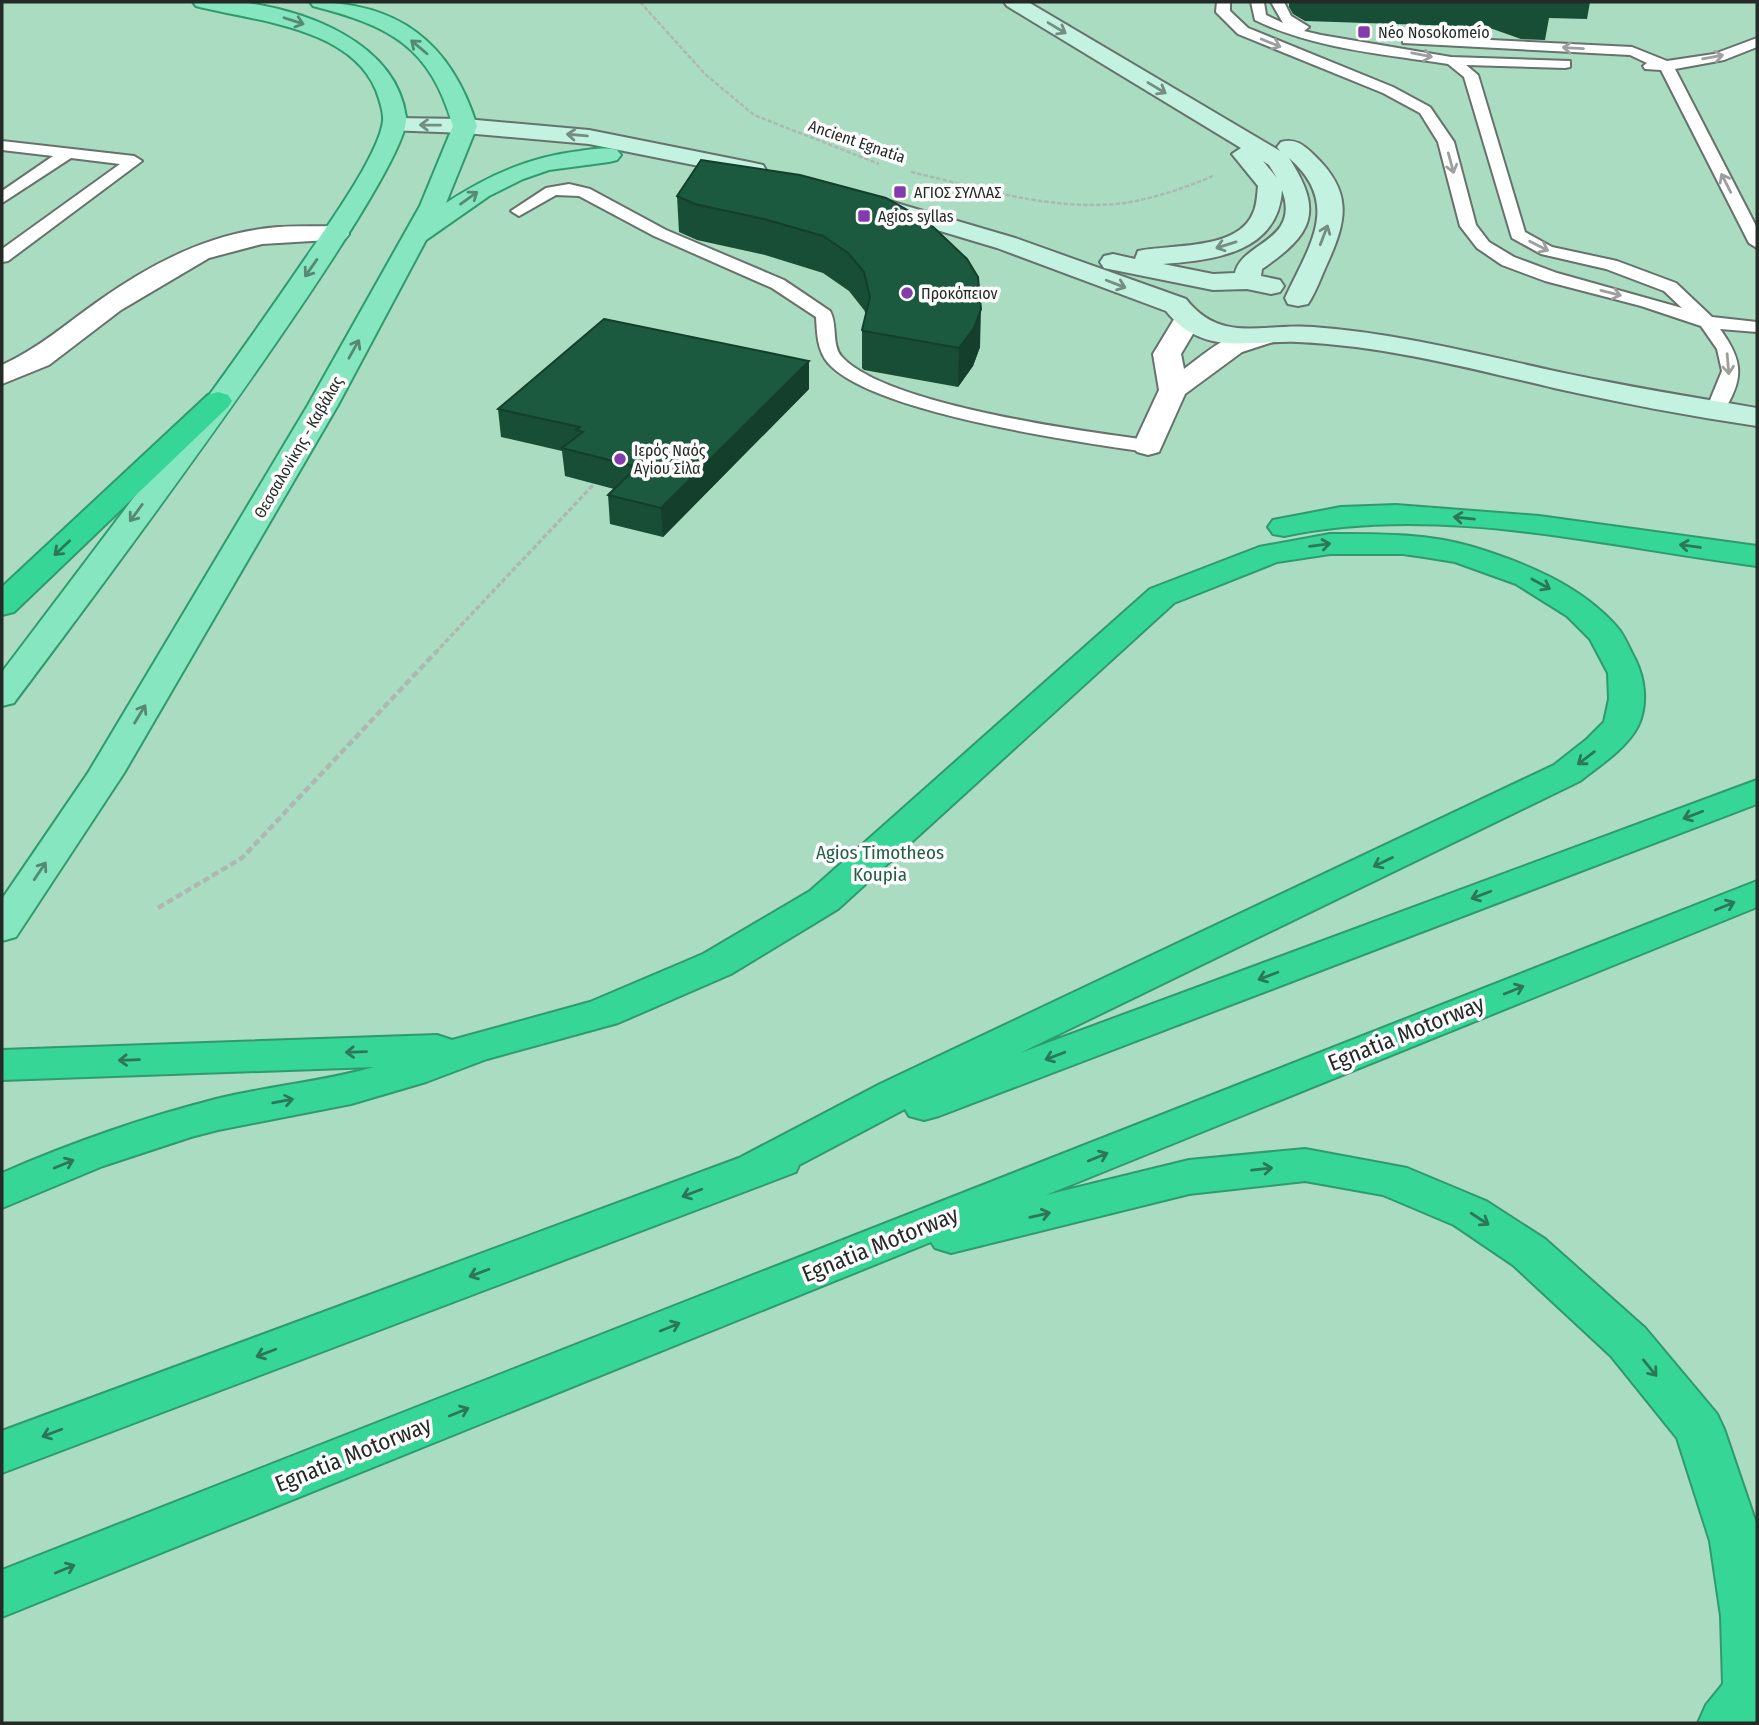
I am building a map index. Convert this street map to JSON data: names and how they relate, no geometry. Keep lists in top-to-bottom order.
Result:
{
  "streets": {
    "highway": ["Egnatia Motorway"],
    "main road": ["Θεσσαλονίκης - Καβάλας"],
    "path": ["Ancient Egnatia"]
  },
  "parks": ["Agios Timotheos Koupia"],
  "places": {
    "transit": ["Néo Nosokomeío", "ΑΓΙΟΣ ΣΥΛΛΑΣ", "Agios syllas"],
    "other": ["Προκόπειον", "Ιερός Ναός Αγίου Σίλα"]
  }
}
